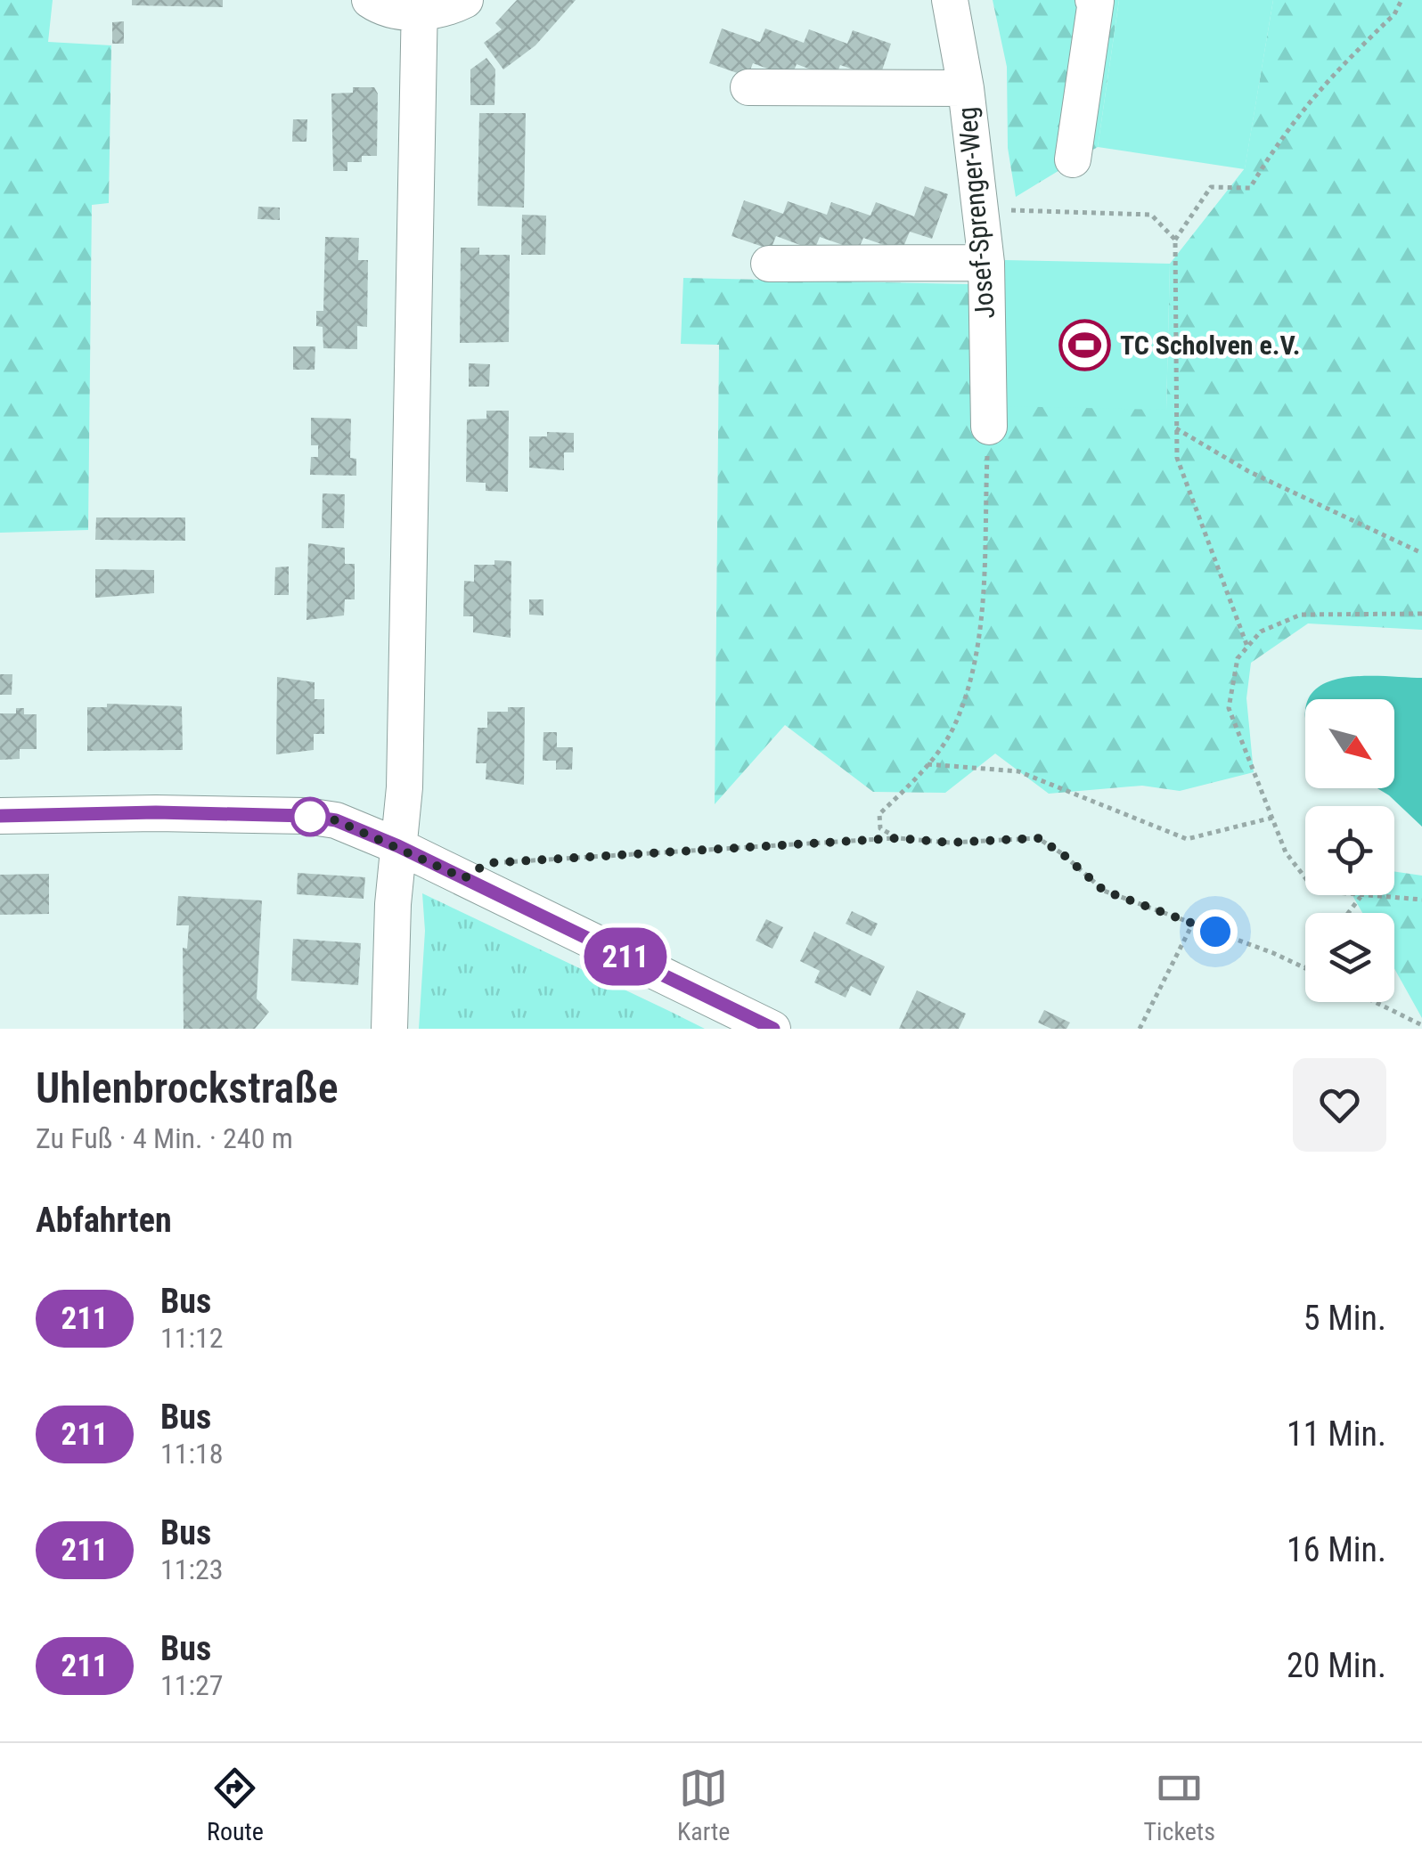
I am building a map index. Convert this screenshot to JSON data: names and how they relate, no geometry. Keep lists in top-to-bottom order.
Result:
{
  "streets": {
    "street": ["Josef-Sprenger-Weg"]
  },
  "places": {
    "sports": ["TC Scholven e.V."]
  },
  "lines": ["bus line 211"],
  "north": "bottom right",
  "page": {
    "on_map": "211",
    "heading": [
      ["Uhlenbrockstraße", "Zu Fuß · 4 Min. · 240 m"],
      "Abfahrten"
    ],
    "list": [
      {
        "mark": "211",
        "name": "Bus",
        "note": "11:12",
        "value": "5 Min."
      },
      {
        "mark": "211",
        "name": "Bus",
        "note": "11:18",
        "value": "11 Min."
      },
      {
        "mark": "211",
        "name": "Bus",
        "note": "11:23",
        "value": "16 Min."
      },
      {
        "mark": "211",
        "name": "Bus",
        "note": "11:27",
        "value": "20 Min."
      }
    ],
    "tabs": ["Route", "Karte", "Tickets"]
  }
}
